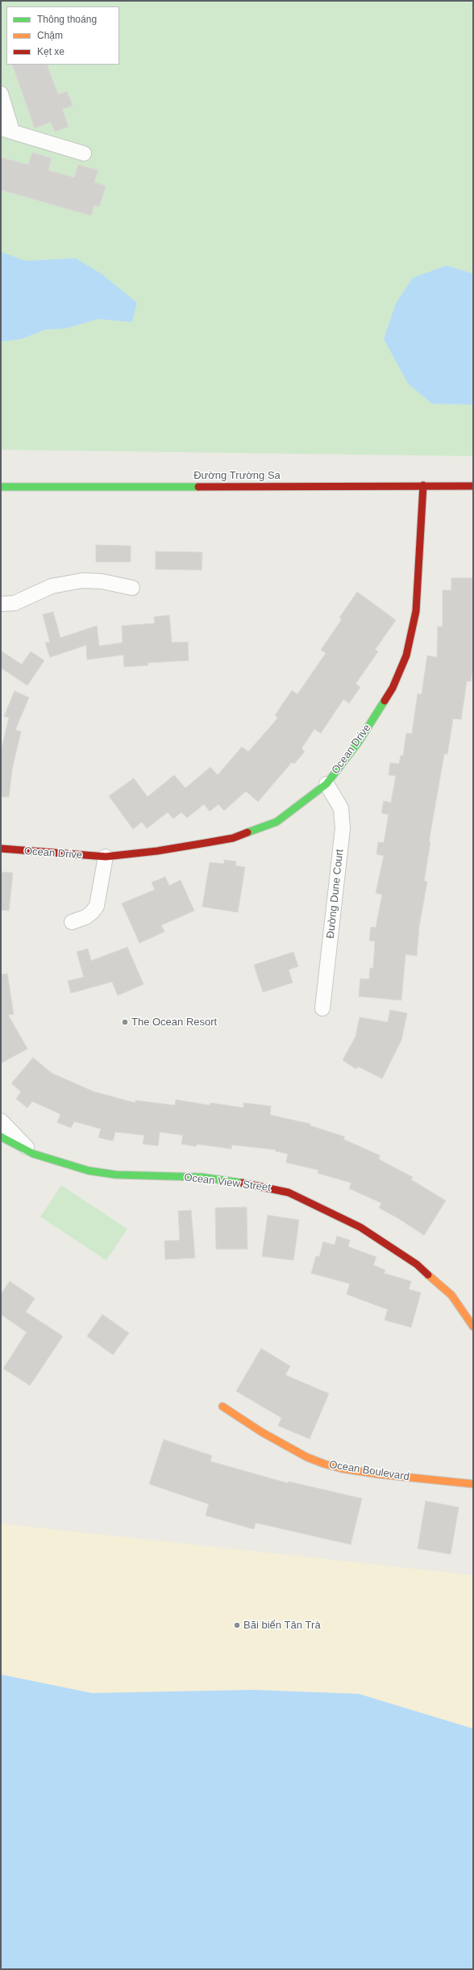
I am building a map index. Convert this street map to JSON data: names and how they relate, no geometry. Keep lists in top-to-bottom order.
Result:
{
  "streets": {
    "street": [
      "Đường Trường Sa",
      "Ocean Drive",
      "Đường Dune Court",
      "Ocean View Street",
      "Ocean Boulevard"
    ]
  },
  "crossings": [
    ["Đường Trường Sa", "Ocean Drive"],
    ["Ocean Drive", "Đường Dune Court"]
  ],
  "places": ["The Ocean Resort", "Bãi biển Tân Trà"],
  "legend": ["Thông thoáng", "Chậm", "Kẹt xe"]
}
